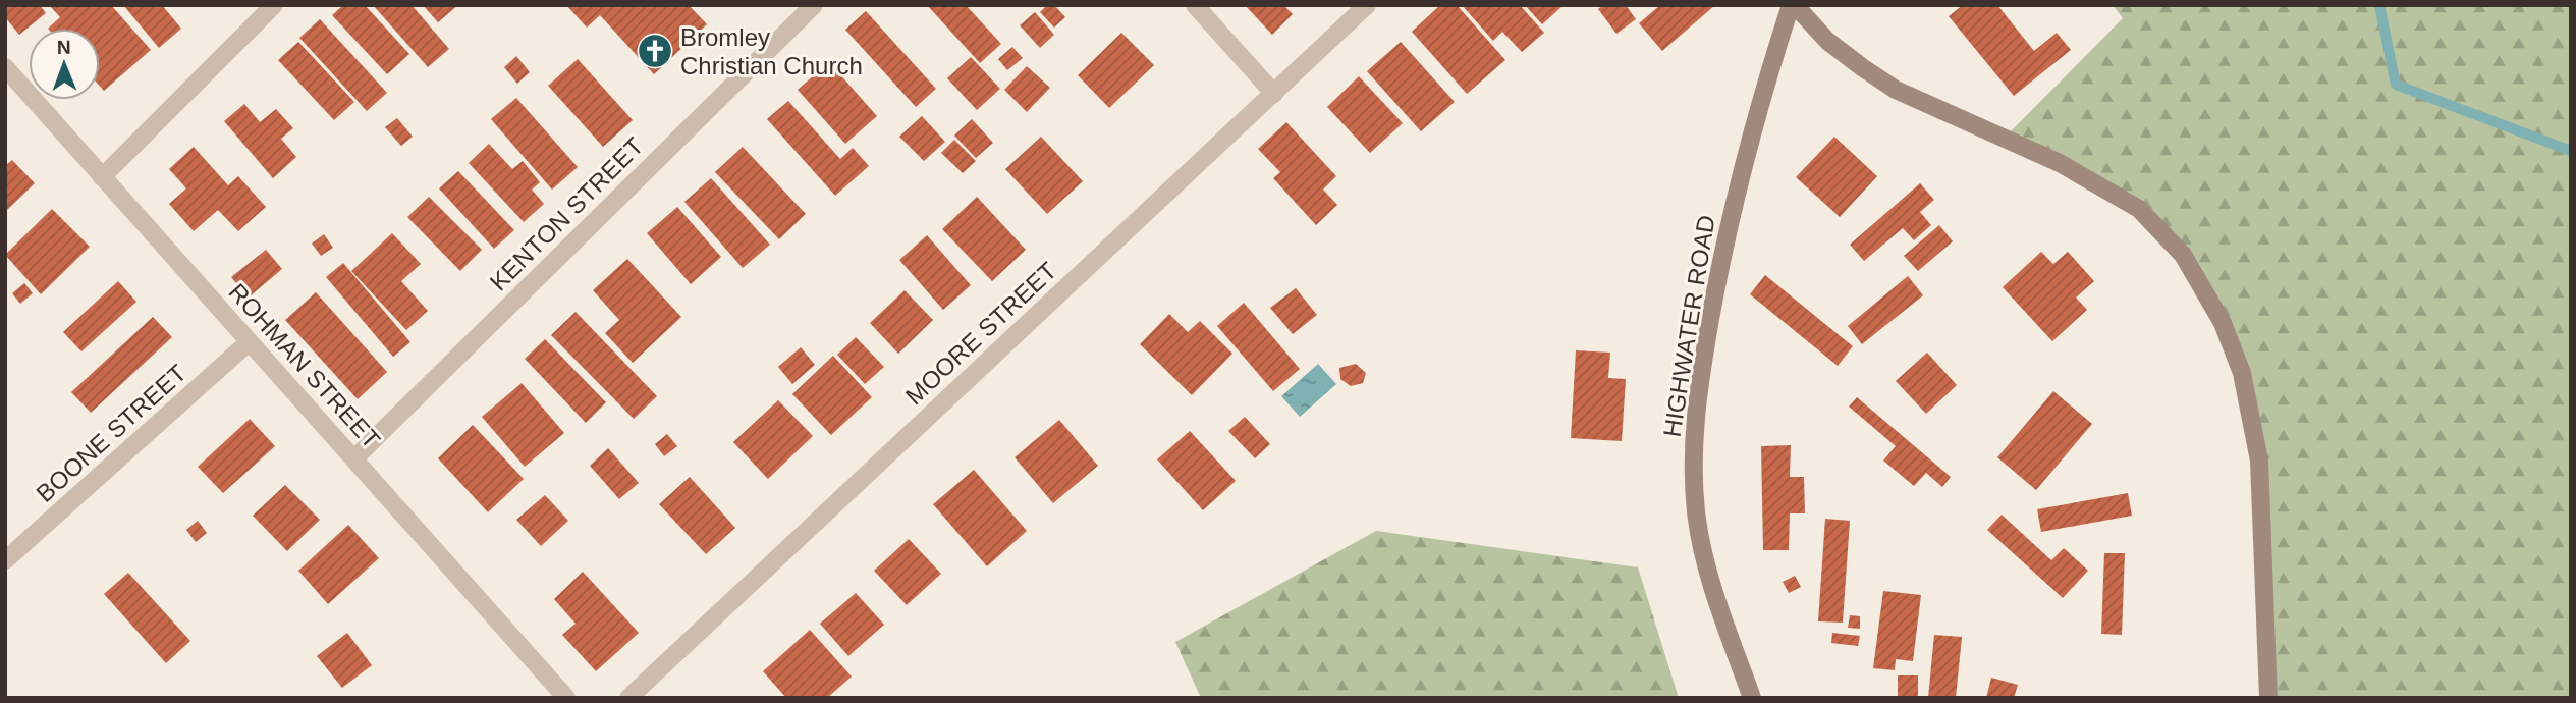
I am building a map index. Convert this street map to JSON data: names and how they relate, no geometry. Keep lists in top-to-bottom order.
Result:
{
  "streets": {
    "street": [
      "KENTON STREET",
      "HIGHWATER ROAD",
      "MOORE STREET",
      "ROHMAN STREET",
      "BOONE STREET"
    ]
  },
  "crossings": [
    ["KENTON STREET", "ROHMAN STREET"],
    ["ROHMAN STREET", "BOONE STREET"]
  ],
  "places": {
    "church": ["Bromley Christian Church"]
  },
  "north": "top"
}
